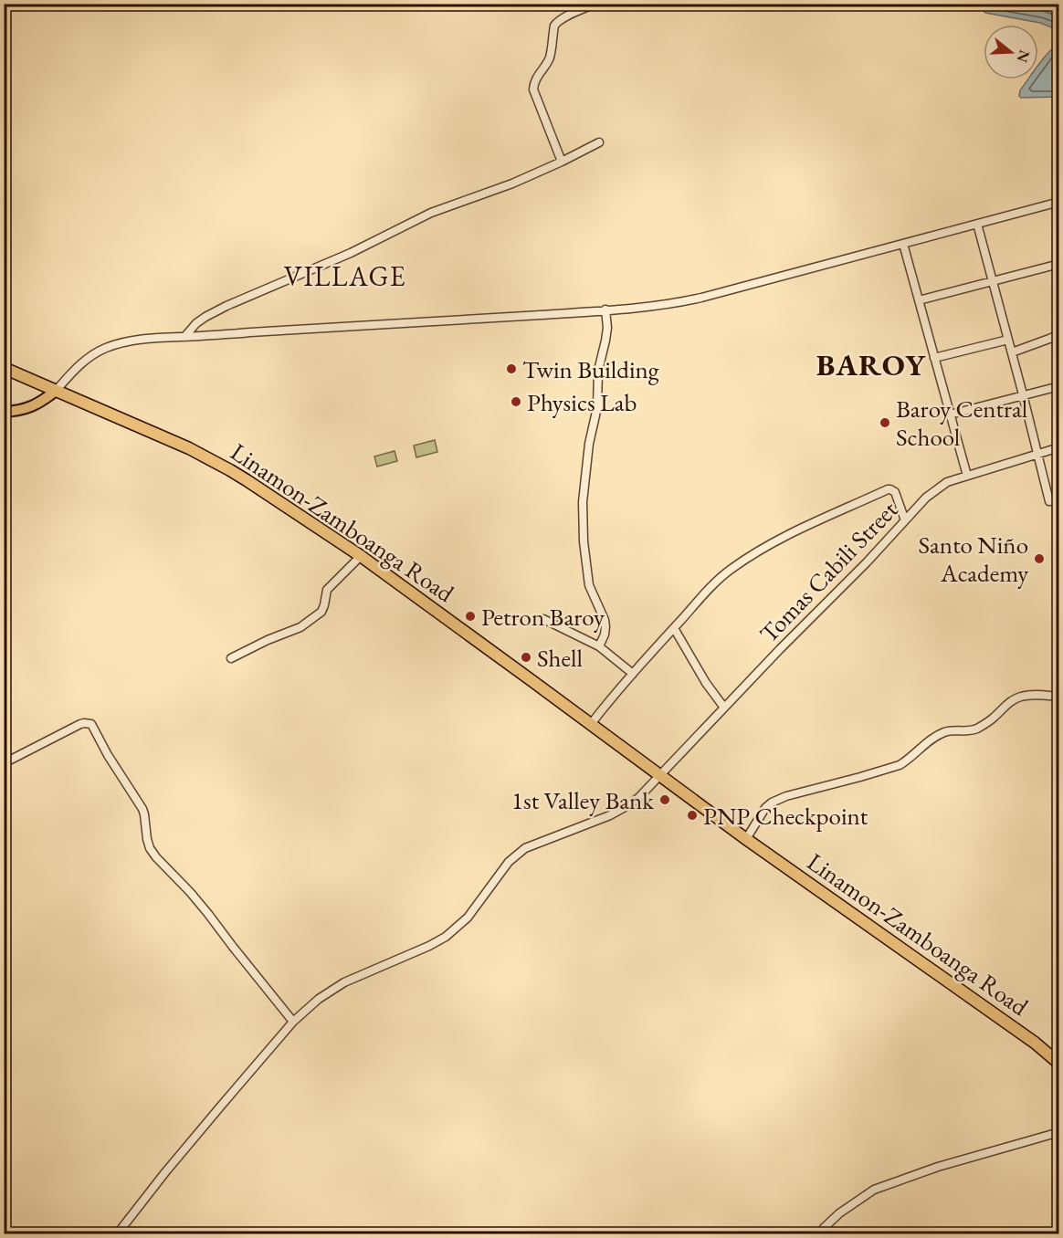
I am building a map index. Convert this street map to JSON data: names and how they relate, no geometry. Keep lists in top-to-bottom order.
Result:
{
  "streets": {
    "highway": ["Linamon-Zamboanga Road"],
    "street": ["Tomas Cabili Street"]
  },
  "crossings": [
    ["Linamon-Zamboanga Road", "Tomas Cabili Street"]
  ],
  "districts": ["VILLAGE", "BAROY"],
  "places": [
    "Twin Building",
    "Physics Lab",
    "Baroy Central School",
    "Santo Niño Academy",
    "Petron Baroy",
    "Shell",
    "1st Valley Bank",
    "PNP Checkpoint"
  ],
  "north": "right"
}
